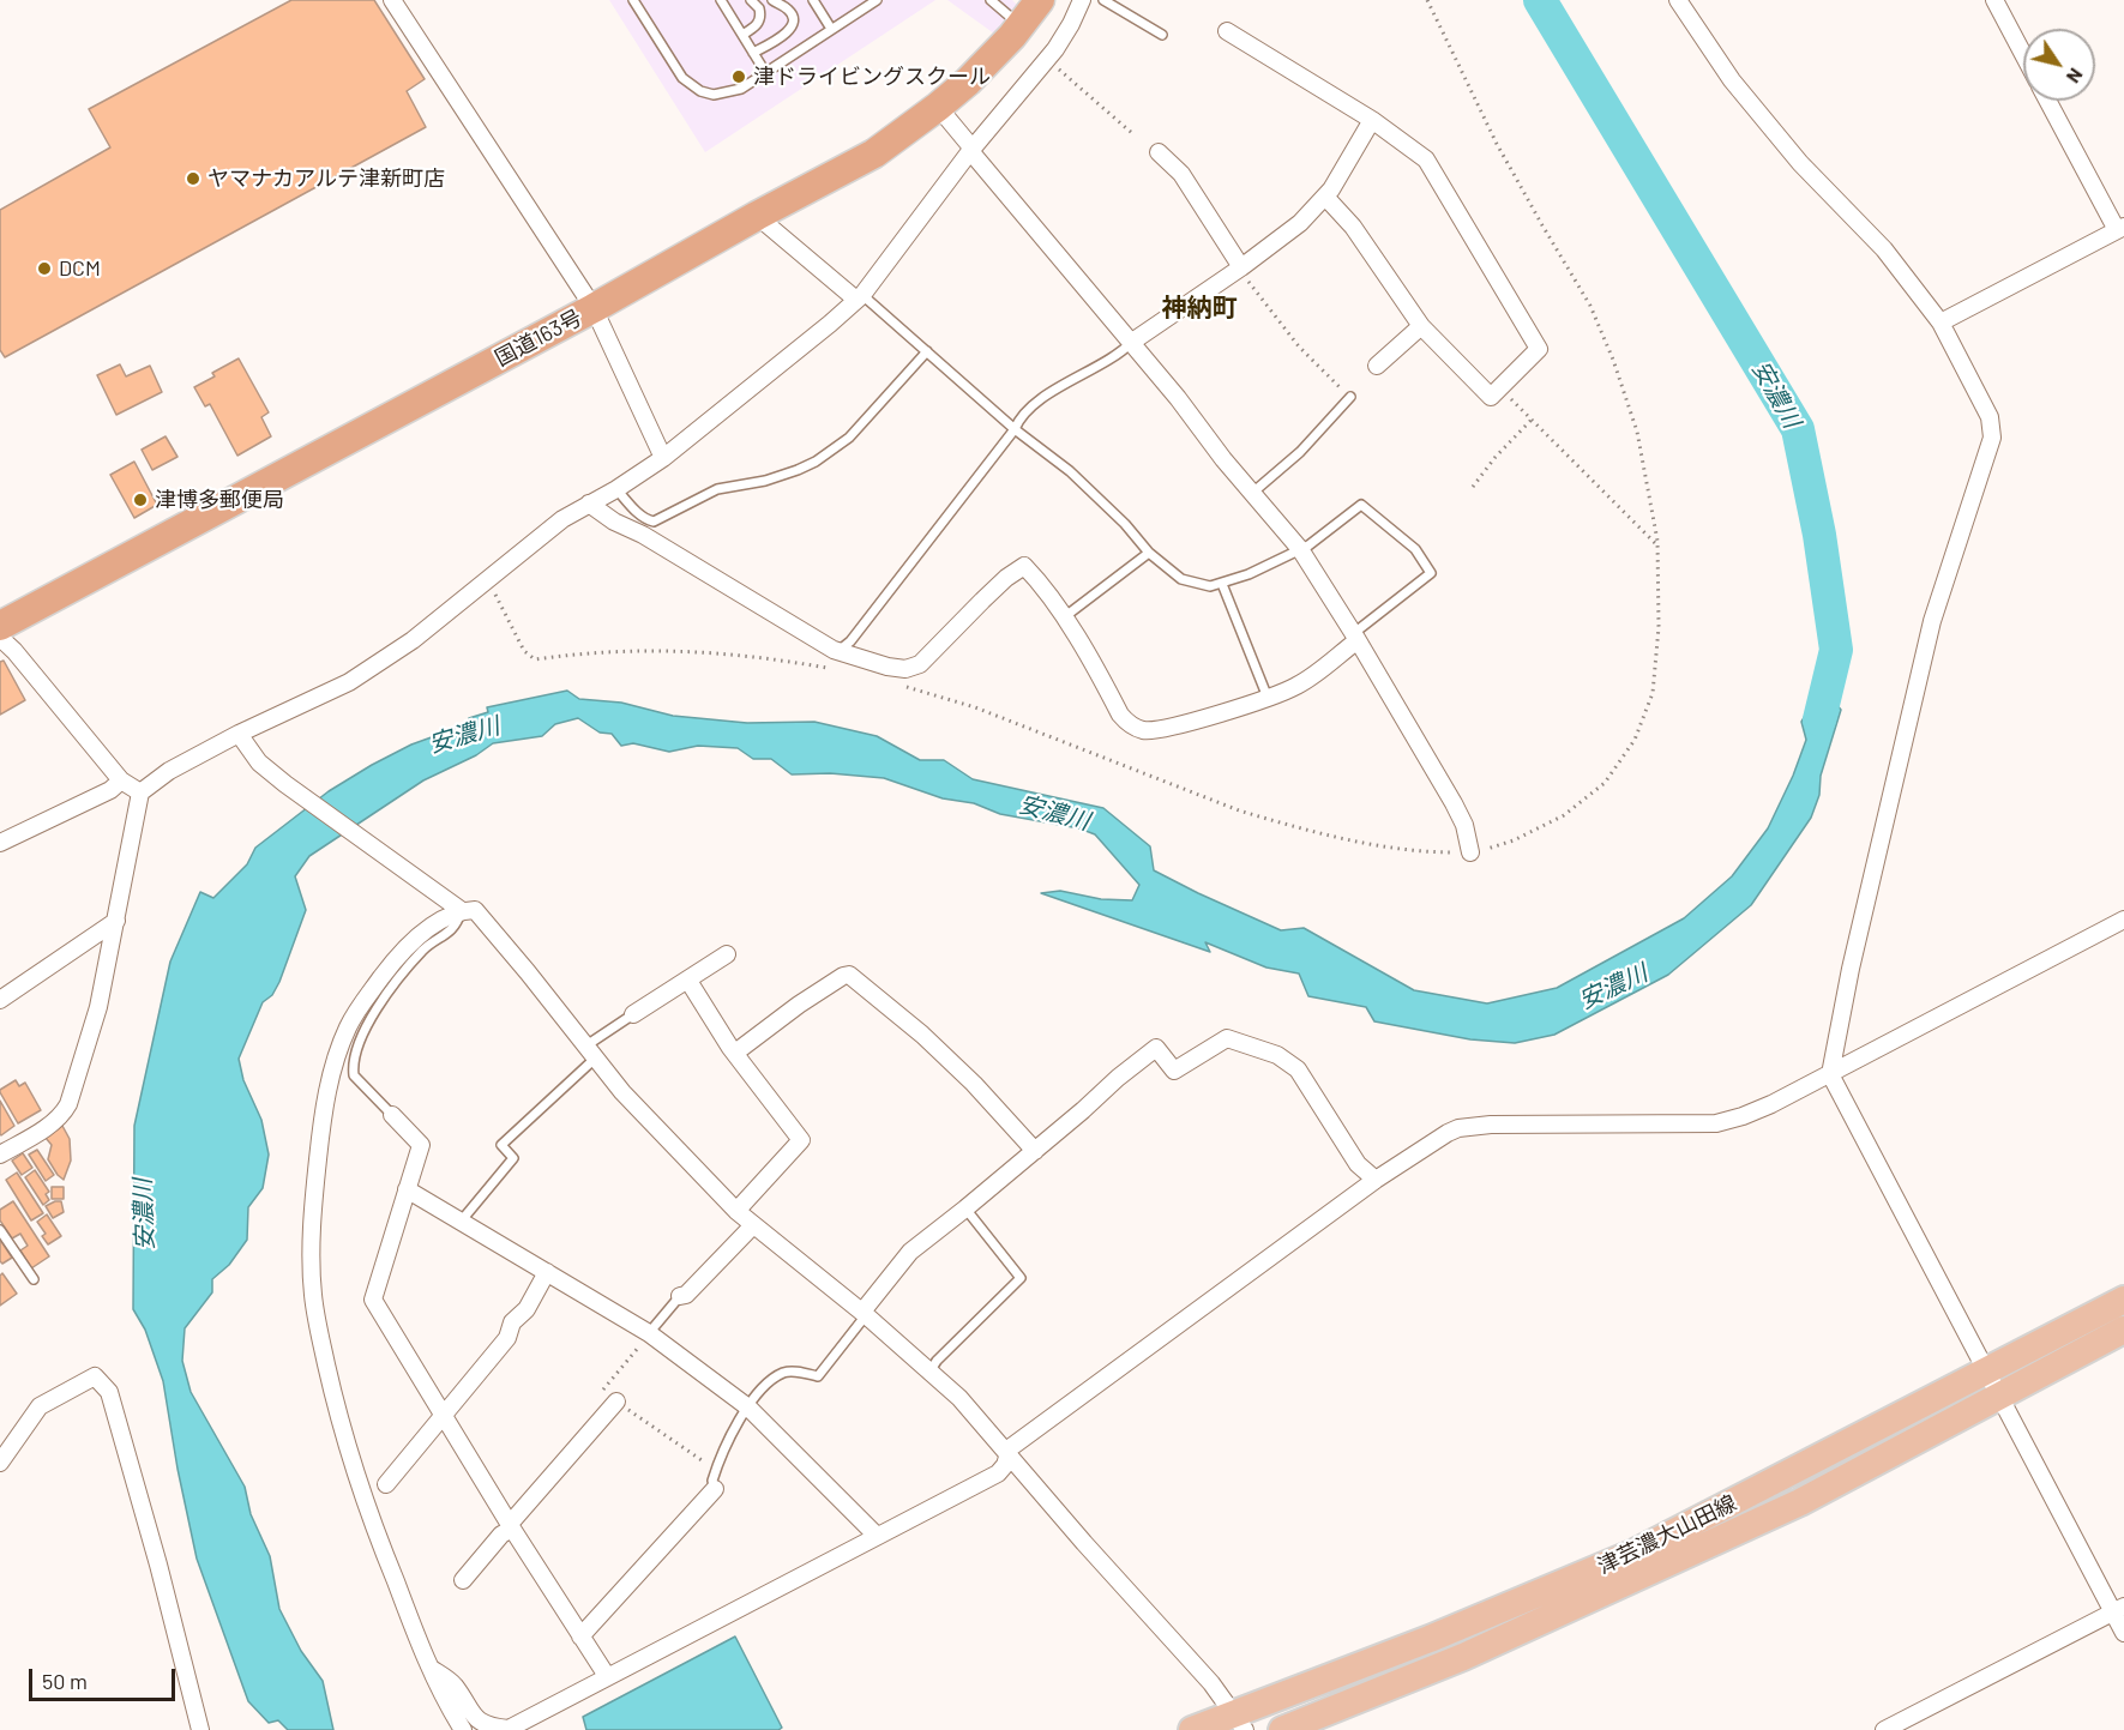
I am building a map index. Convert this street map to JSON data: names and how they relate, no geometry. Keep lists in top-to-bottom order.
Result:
{
  "streets": {
    "highway": ["国道163号"],
    "main road": ["津芸濃大山田線"]
  },
  "districts": ["神納町"],
  "water": ["安濃川"],
  "places": [
    "津ドライビングスクール",
    "ヤマナカアルテ津新町店",
    "DCM",
    "津博多郵便局"
  ],
  "scale_bar": "50 m",
  "north": "bottom right"
}
